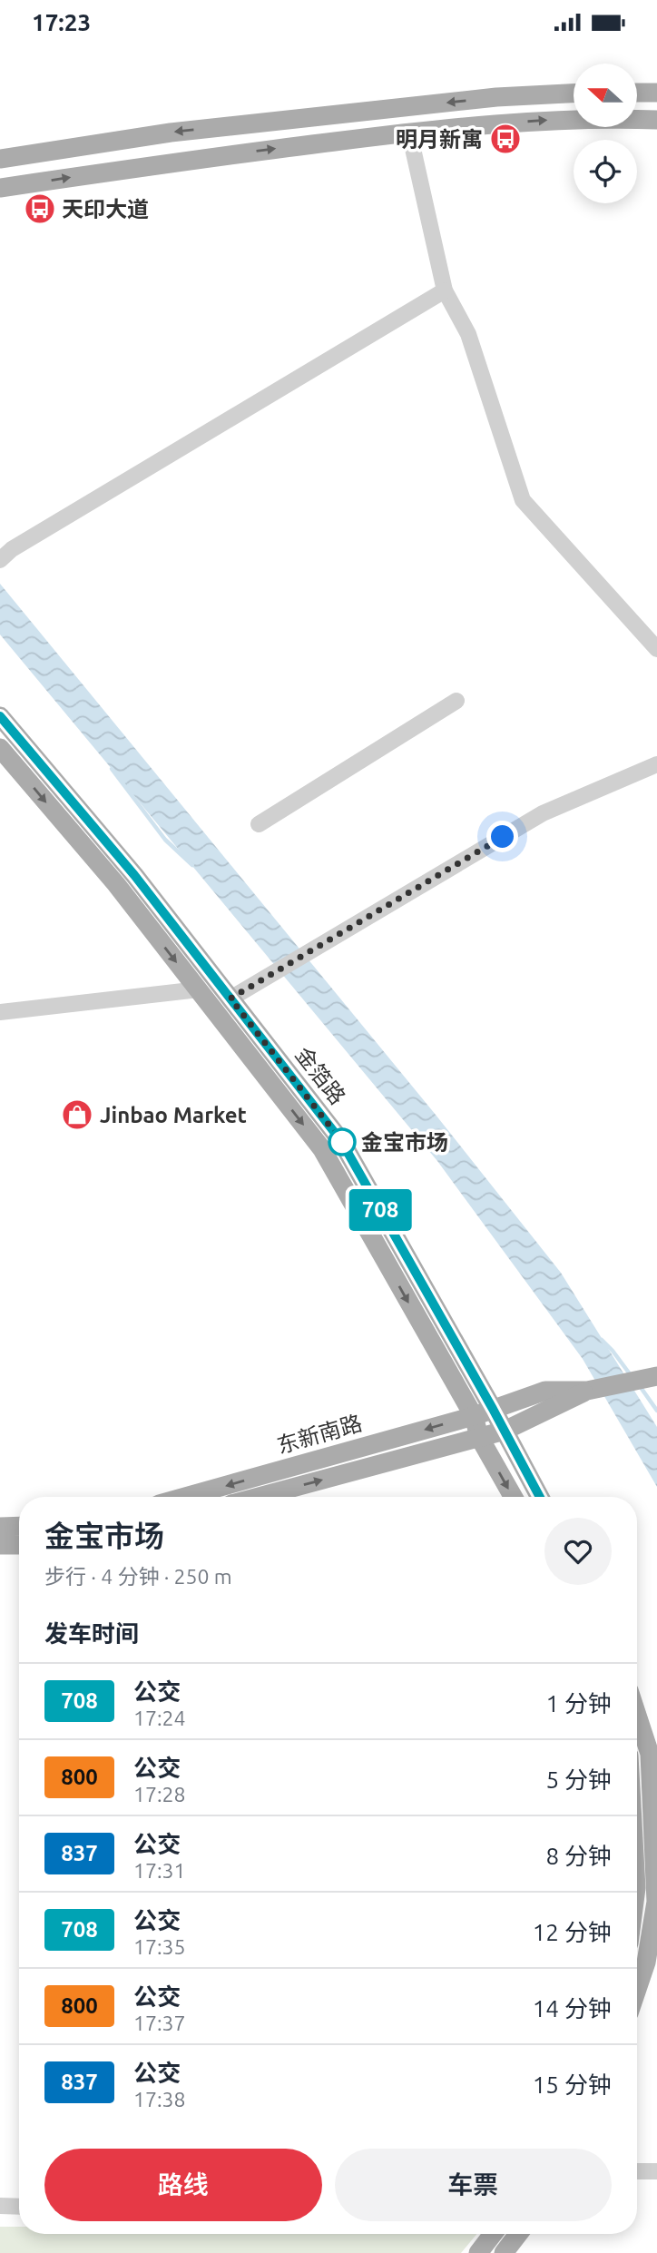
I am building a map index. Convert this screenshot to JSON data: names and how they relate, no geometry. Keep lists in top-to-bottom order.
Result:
{
  "streets": {
    "main road": ["金箔路", "东新南路"]
  },
  "crossings": [
    ["金箔路", "东新南路"]
  ],
  "places": {
    "bus stop": ["明月新寓", "天印大道"],
    "shop": ["Jinbao Market"],
    "other": ["金宝市场"]
  },
  "lines": ["bus line 708"],
  "north": "left",
  "page": {
    "status": "17:23",
    "on_map": "708",
    "heading": [
      ["金宝市场", "步行 · 4 分钟 · 250 m"],
      "发车时间"
    ],
    "list": [
      {
        "mark": "708",
        "name": "公交",
        "note": "17:24",
        "value": "1 分钟"
      },
      {
        "mark": "800",
        "name": "公交",
        "note": "17:28",
        "value": "5 分钟"
      },
      {
        "mark": "837",
        "name": "公交",
        "note": "17:31",
        "value": "8 分钟"
      },
      {
        "mark": "708",
        "name": "公交",
        "note": "17:35",
        "value": "12 分钟"
      },
      {
        "mark": "800",
        "name": "公交",
        "note": "17:37",
        "value": "14 分钟"
      },
      {
        "mark": "837",
        "name": "公交",
        "note": "17:38",
        "value": "15 分钟"
      }
    ],
    "buttons": ["路线", "车票"]
  }
}
